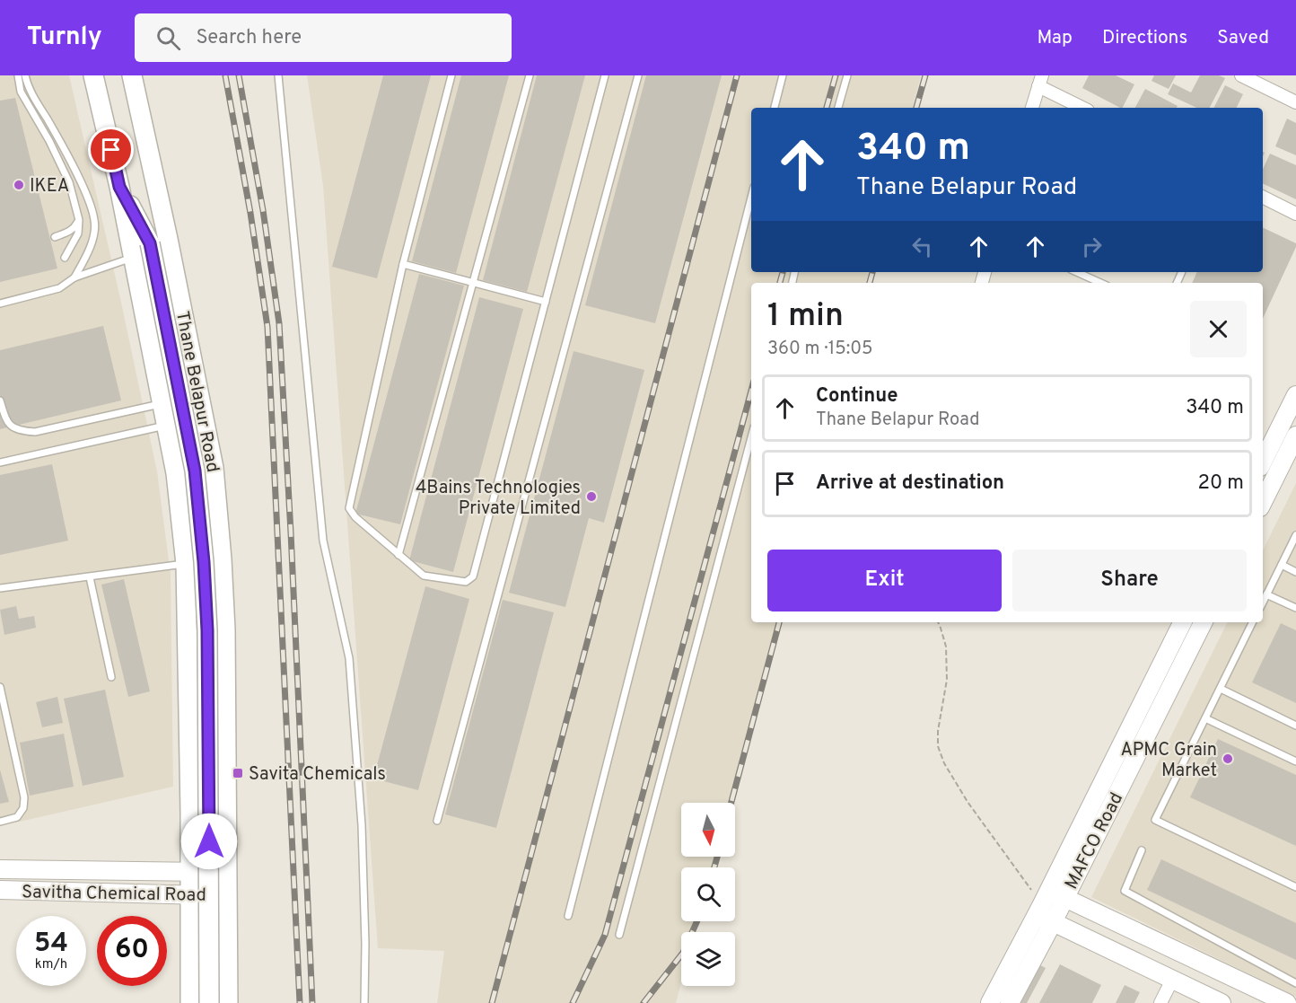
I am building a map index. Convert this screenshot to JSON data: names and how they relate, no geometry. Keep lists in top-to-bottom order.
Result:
{
  "streets": {
    "main road": ["Thane Belapur Road", "MAFCO Road", "Savitha Chemical Road"]
  },
  "crossings": [
    ["Thane Belapur Road", "Savitha Chemical Road"]
  ],
  "places": {
    "other": ["IKEA", "4Bains Technologies Private Limited", "APMC Grain Market"],
    "transit": ["Savita Chemicals"]
  },
  "north": "bottom",
  "page": {
    "header": "Turnly",
    "search": "Search here",
    "nav": ["Map", "Directions", "Saved"],
    "turn": ["340 m", "Thane Belapur Road"],
    "heading": ["1 min", "360 m · 15:05"],
    "list": [
      {
        "name": "Continue",
        "note": "Thane Belapur Road",
        "value": "340 m"
      },
      {
        "name": "Arrive at destination",
        "value": "20 m"
      }
    ],
    "buttons": ["Exit", "Share"],
    "speed": "54 km/h",
    "limit": "60"
  }
}
